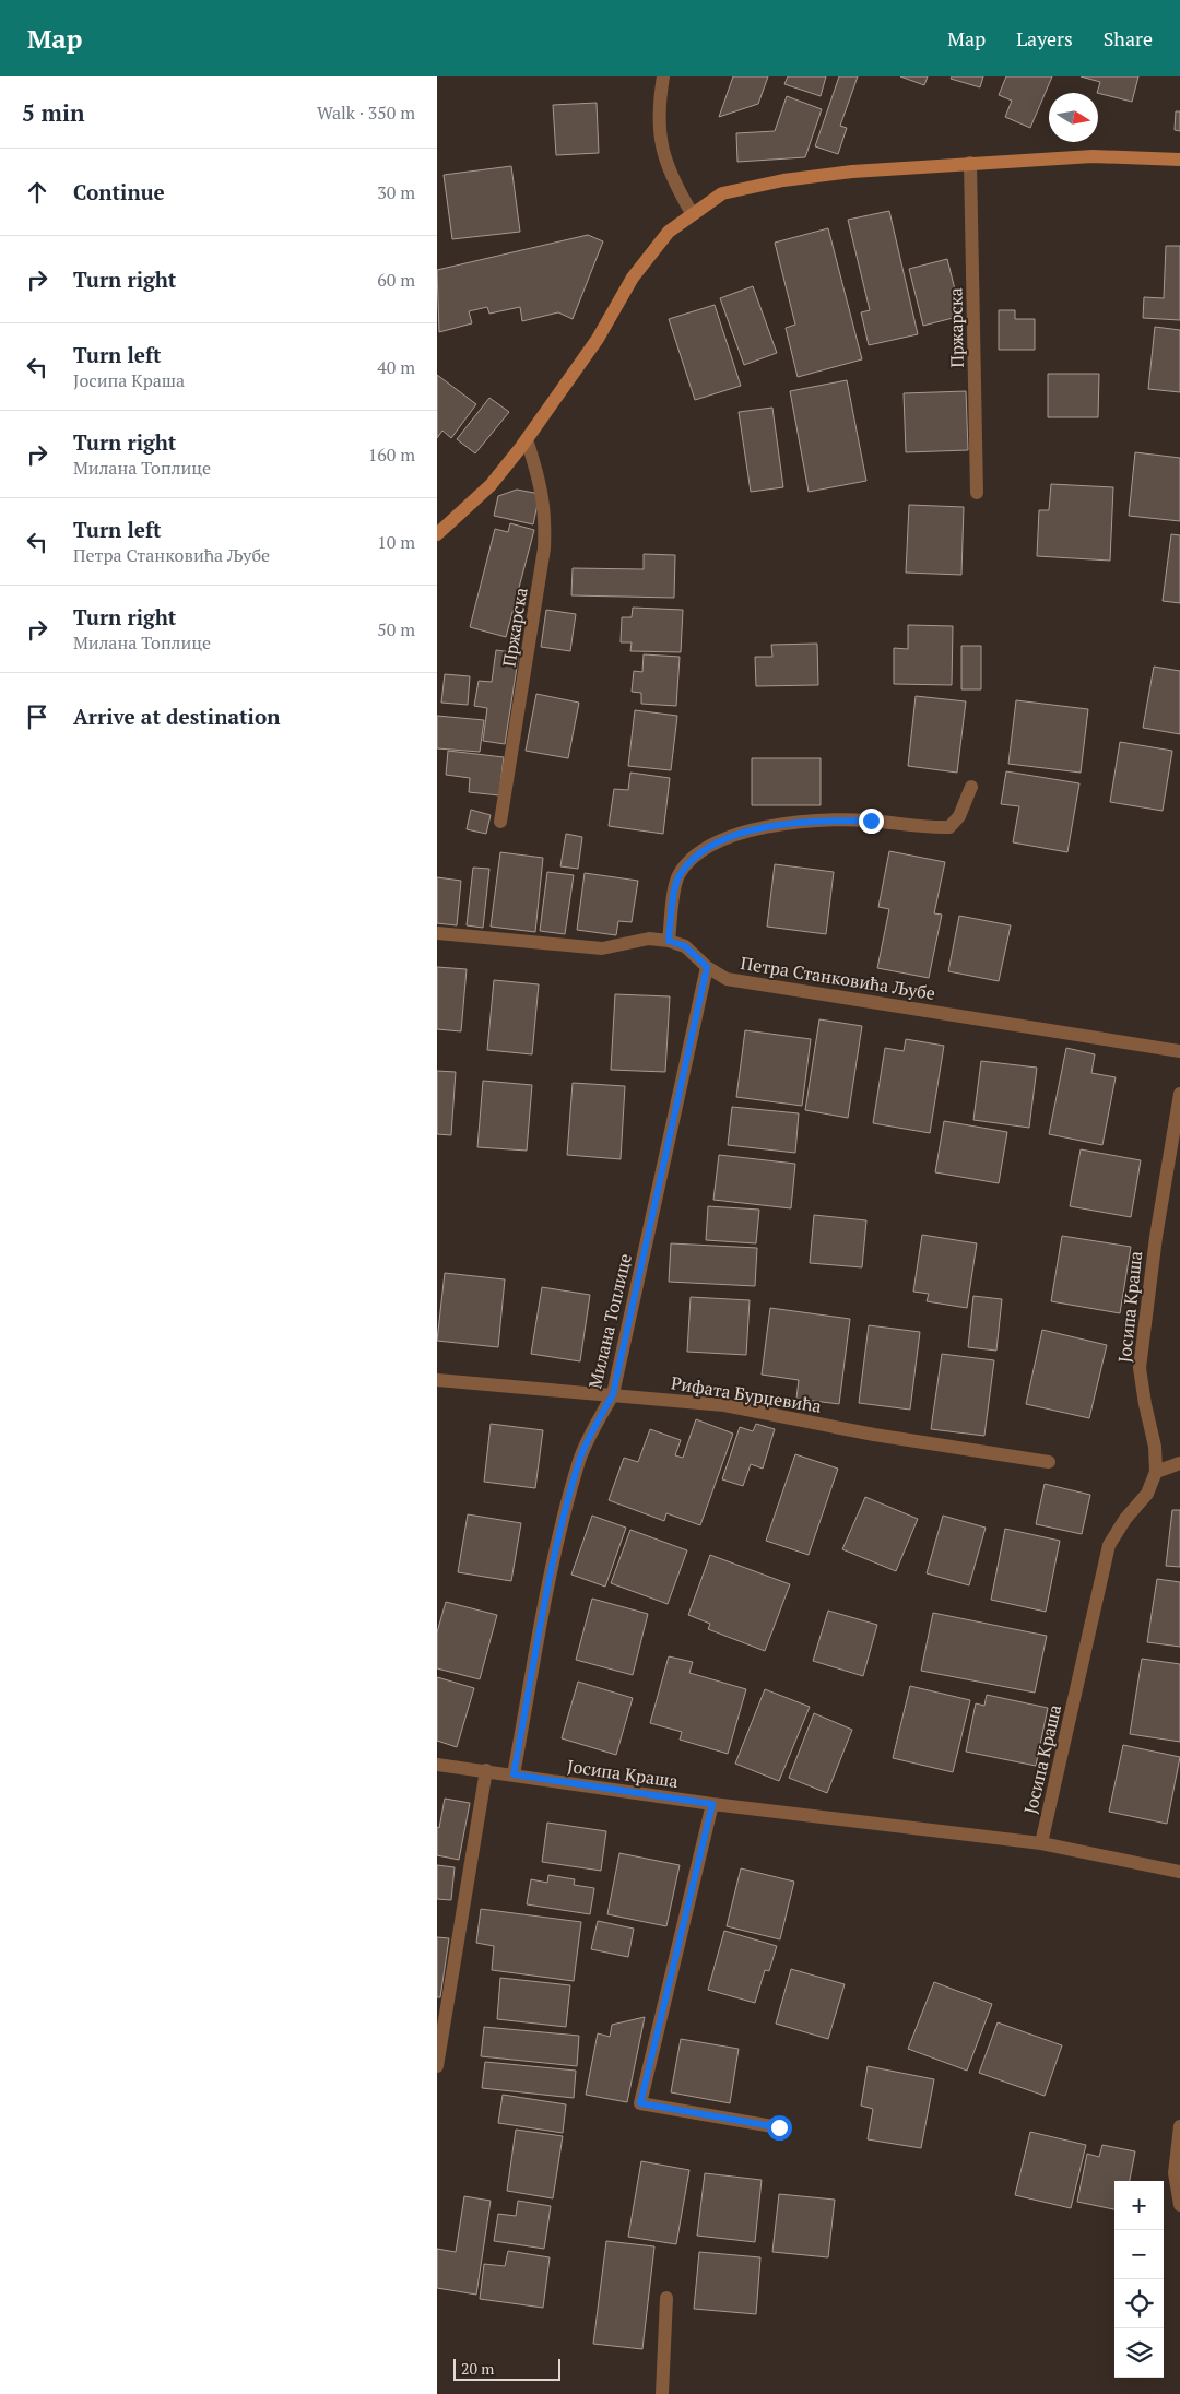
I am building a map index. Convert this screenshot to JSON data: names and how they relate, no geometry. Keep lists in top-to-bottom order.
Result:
{
  "streets": {
    "street": [
      "Пржарска",
      "Петра Станковића Љубе",
      "Јосипа Краша",
      "Милана Топлице",
      "Рифата Бурџевића"
    ]
  },
  "crossings": [
    ["Петра Станковића Љубе", "Милана Топлице"],
    ["Јосипа Краша", "Милана Топлице"],
    ["Милана Топлице", "Рифата Бурџевића"]
  ],
  "scale_bar": "20 m",
  "north": "right",
  "page": {
    "header": "Map",
    "nav": ["Map", "Layers", "Share"],
    "heading": ["5 min", "Walk · 350 m"],
    "list": [
      ["Continue", "30 m"],
      ["Turn right", "60 m"],
      ["Turn left", "Јосипа Краша", "40 m"],
      ["Turn right", "Милана Топлице", "160 m"],
      ["Turn left", "Петра Станковића Љубе", "10 m"],
      ["Turn right", "Милана Топлице", "50 m"],
      "Arrive at destination"
    ],
    "map_buttons": ["+", "−"],
    "scale": "20 m"
  }
}
